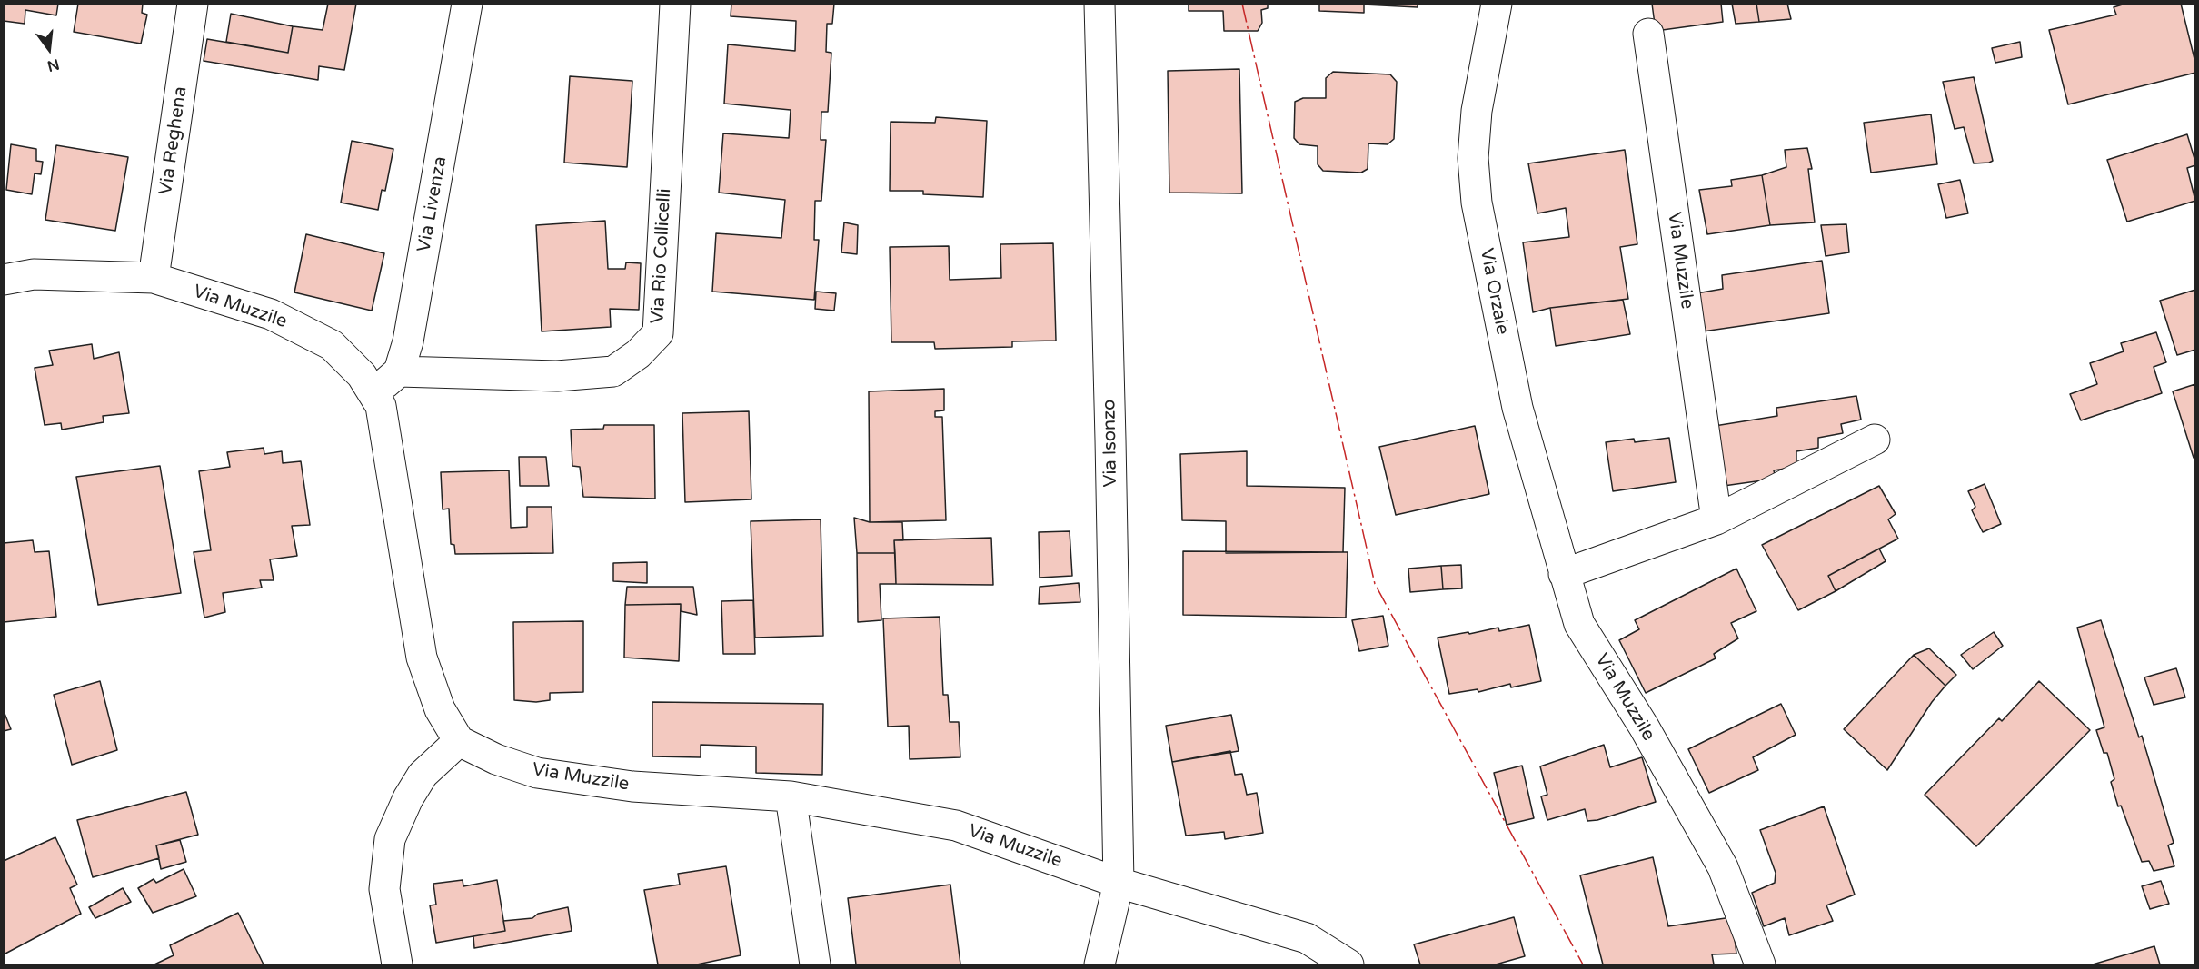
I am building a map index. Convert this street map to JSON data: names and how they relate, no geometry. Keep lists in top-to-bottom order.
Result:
{
  "streets": {
    "street": [
      "Via Reghena",
      "Via Livenza",
      "Via Rio Collicelli",
      "Via Muzzile",
      "Via Orzaie",
      "Via Isonzo"
    ]
  },
  "crossings": [
    ["Via Reghena", "Via Muzzile"],
    ["Via Livenza", "Via Rio Collicelli"],
    ["Via Muzzile", "Via Orzaie"],
    ["Via Muzzile", "Via Isonzo"]
  ],
  "north": "bottom"
}
